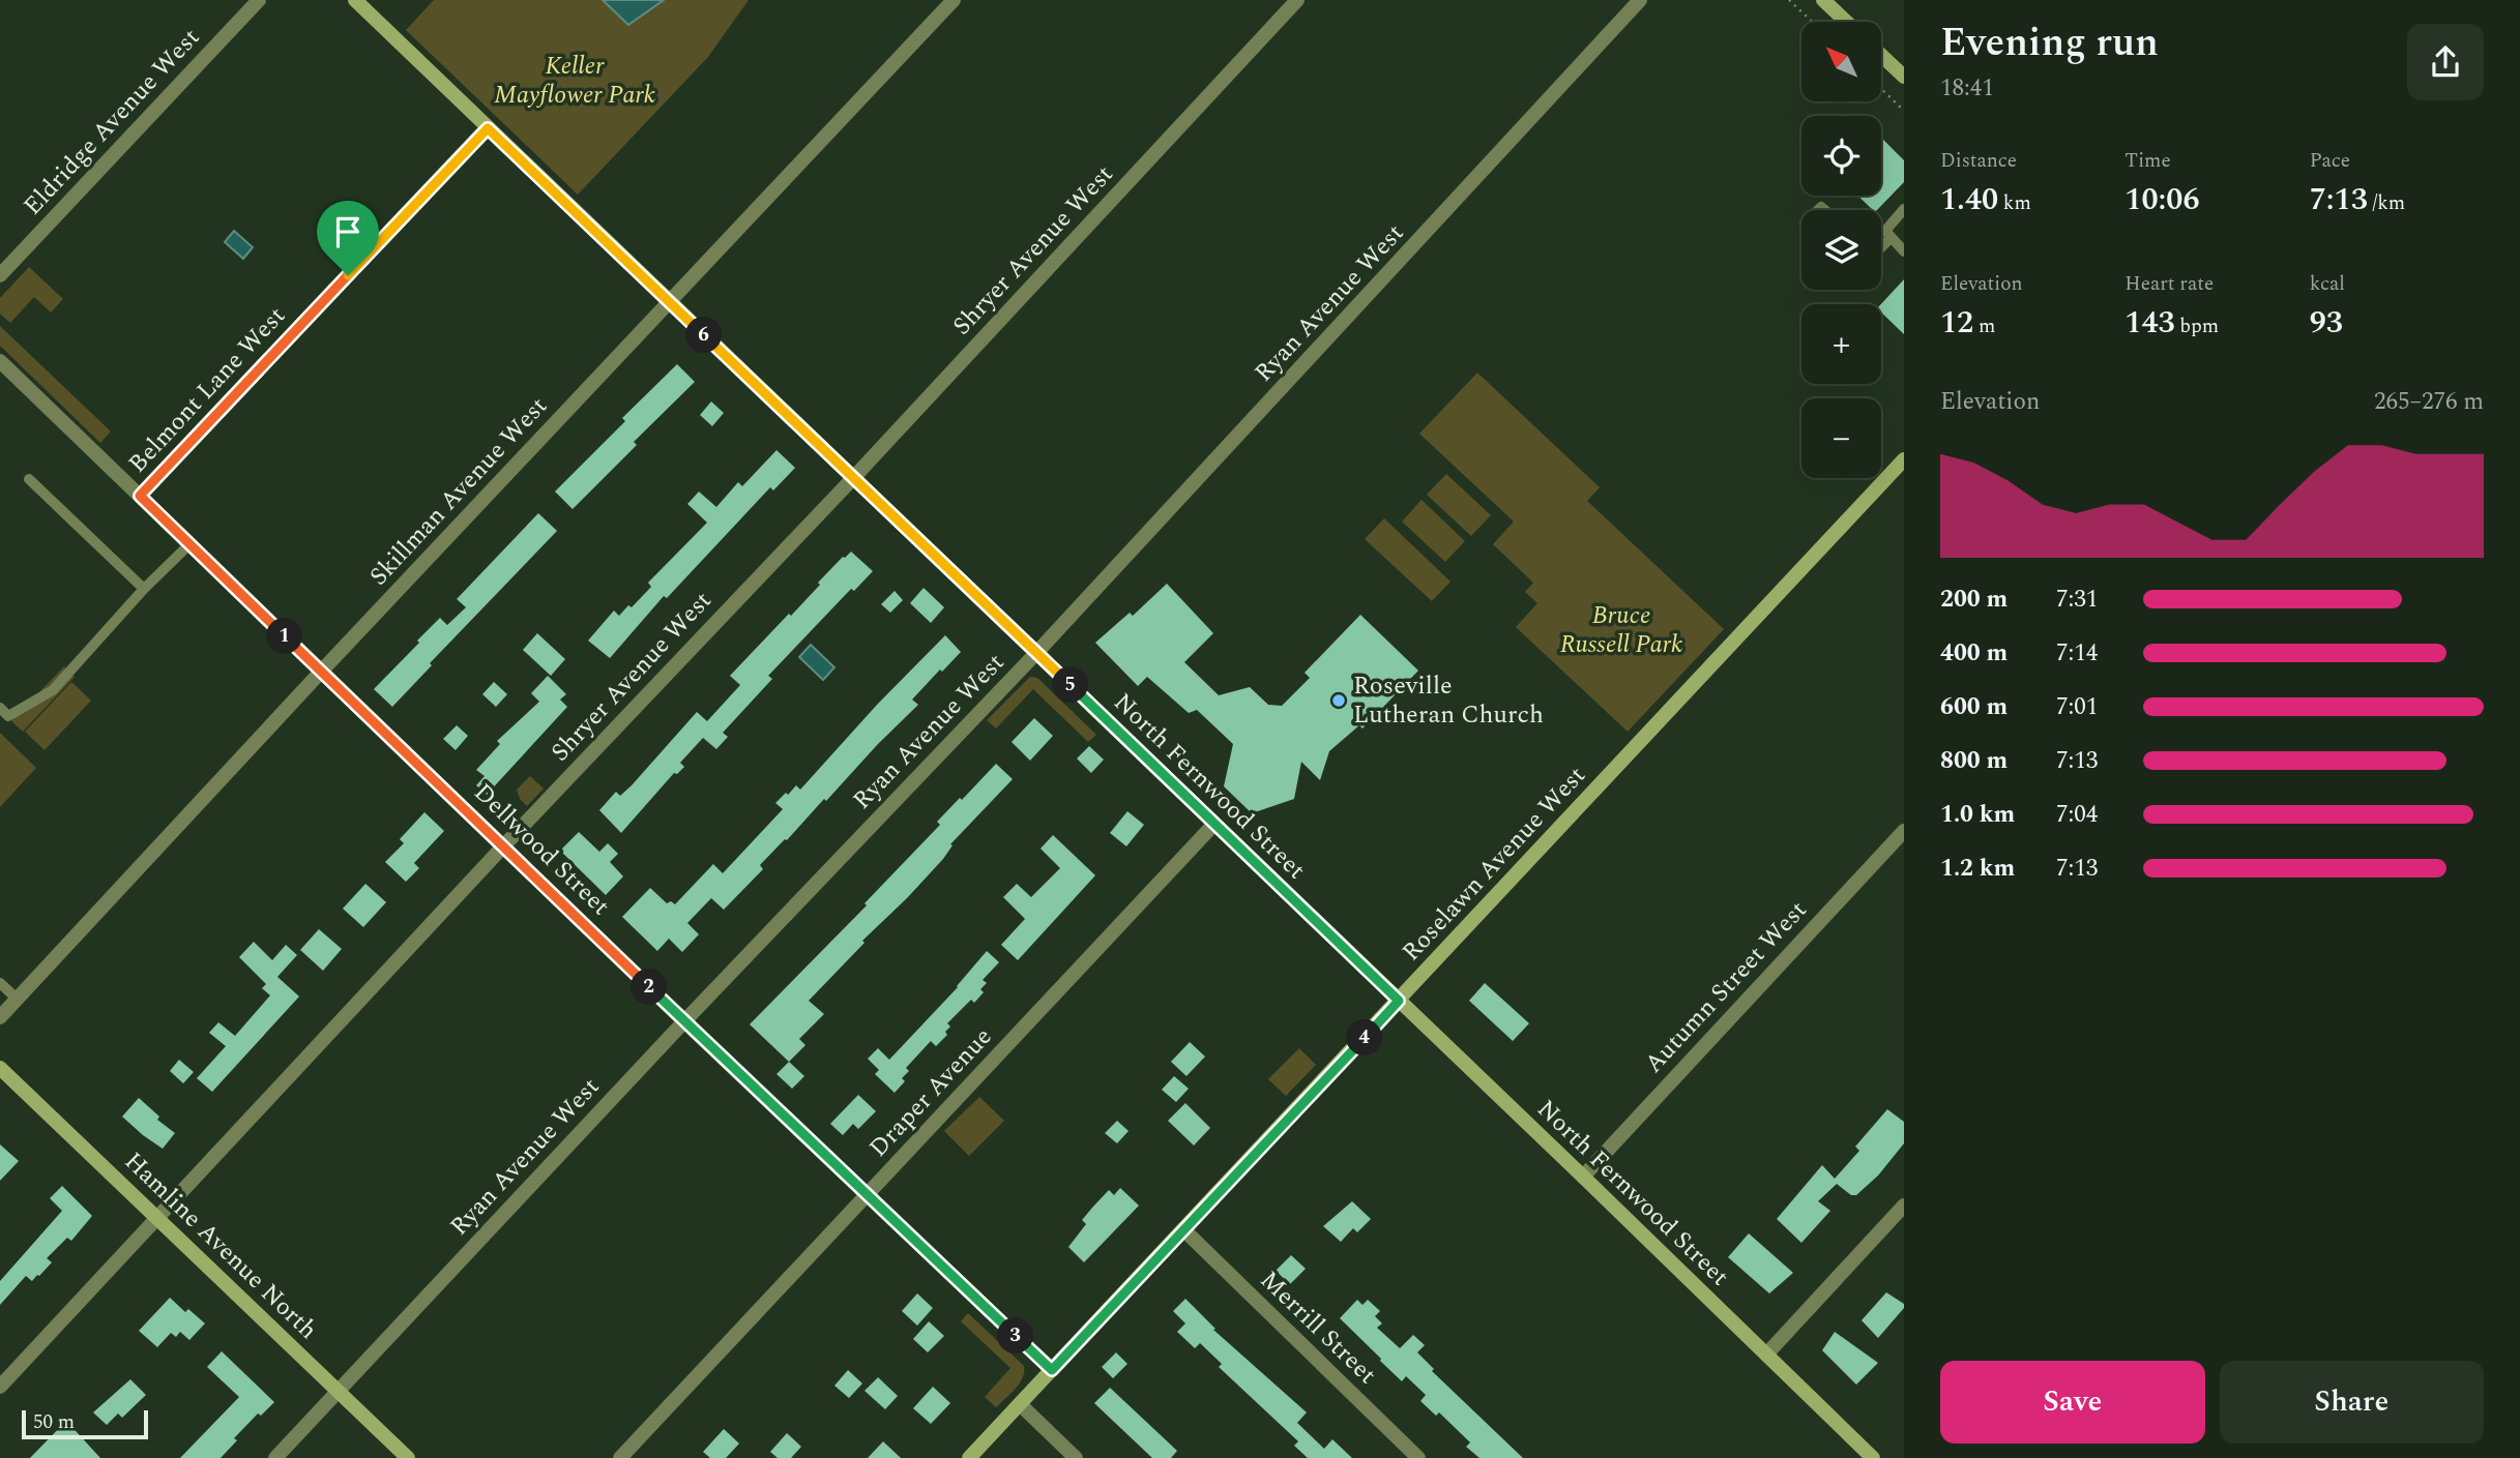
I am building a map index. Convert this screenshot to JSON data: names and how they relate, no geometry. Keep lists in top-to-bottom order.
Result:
{
  "streets": {
    "street": [
      "Eldridge Avenue West",
      "Shryer Avenue West",
      "Ryan Avenue West",
      "Belmont Lane West",
      "Skillman Avenue West",
      "North Fernwood Street",
      "Dellwood Street",
      "Roselawn Avenue West",
      "Autumn Street West",
      "Draper Avenue",
      "Hamline Avenue North",
      "Merrill Street"
    ]
  },
  "crossings": [
    ["Shryer Avenue West", "North Fernwood Street"],
    ["Shryer Avenue West", "Dellwood Street"],
    ["Shryer Avenue West", "Hamline Avenue North"],
    ["Ryan Avenue West", "North Fernwood Street"],
    ["Ryan Avenue West", "Dellwood Street"],
    ["Ryan Avenue West", "Hamline Avenue North"],
    ["Belmont Lane West", "North Fernwood Street"],
    ["Belmont Lane West", "Dellwood Street"],
    ["Skillman Avenue West", "North Fernwood Street"],
    ["Skillman Avenue West", "Dellwood Street"],
    ["North Fernwood Street", "Roselawn Avenue West"],
    ["North Fernwood Street", "Autumn Street West"],
    ["North Fernwood Street", "Draper Avenue"],
    ["Dellwood Street", "Roselawn Avenue West"],
    ["Dellwood Street", "Draper Avenue"],
    ["Roselawn Avenue West", "Merrill Street"]
  ],
  "parks": ["Keller Mayflower Park", "Bruce Russell Park"],
  "places": ["Roseville Lutheran Church"],
  "scale_bar": "50 m",
  "north": "top left",
  "page": {
    "heading": ["Evening run", "18:41"],
    "map_buttons": ["+", "−"],
    "stats": [
      ["Distance", "1.40 km"],
      ["Time", "10:06"],
      ["Pace", "7:13 /km"],
      ["Elevation", "12 m"],
      ["Heart rate", "143 bpm"],
      ["kcal", "93"]
    ],
    "pins": [
      "6",
      "1",
      "5",
      "2",
      "4",
      "3"
    ],
    "chart": ["Elevation", "265–276 m"],
    "list": [
      {
        "name": "200 m",
        "note": "7:31"
      },
      {
        "name": "400 m",
        "note": "7:14"
      },
      {
        "name": "600 m",
        "note": "7:01"
      },
      {
        "name": "800 m",
        "note": "7:13"
      },
      {
        "name": "1.0 km",
        "note": "7:04"
      },
      {
        "name": "1.2 km",
        "note": "7:13"
      }
    ],
    "buttons": ["Save", "Share"],
    "scale": "50 m"
  }
}
